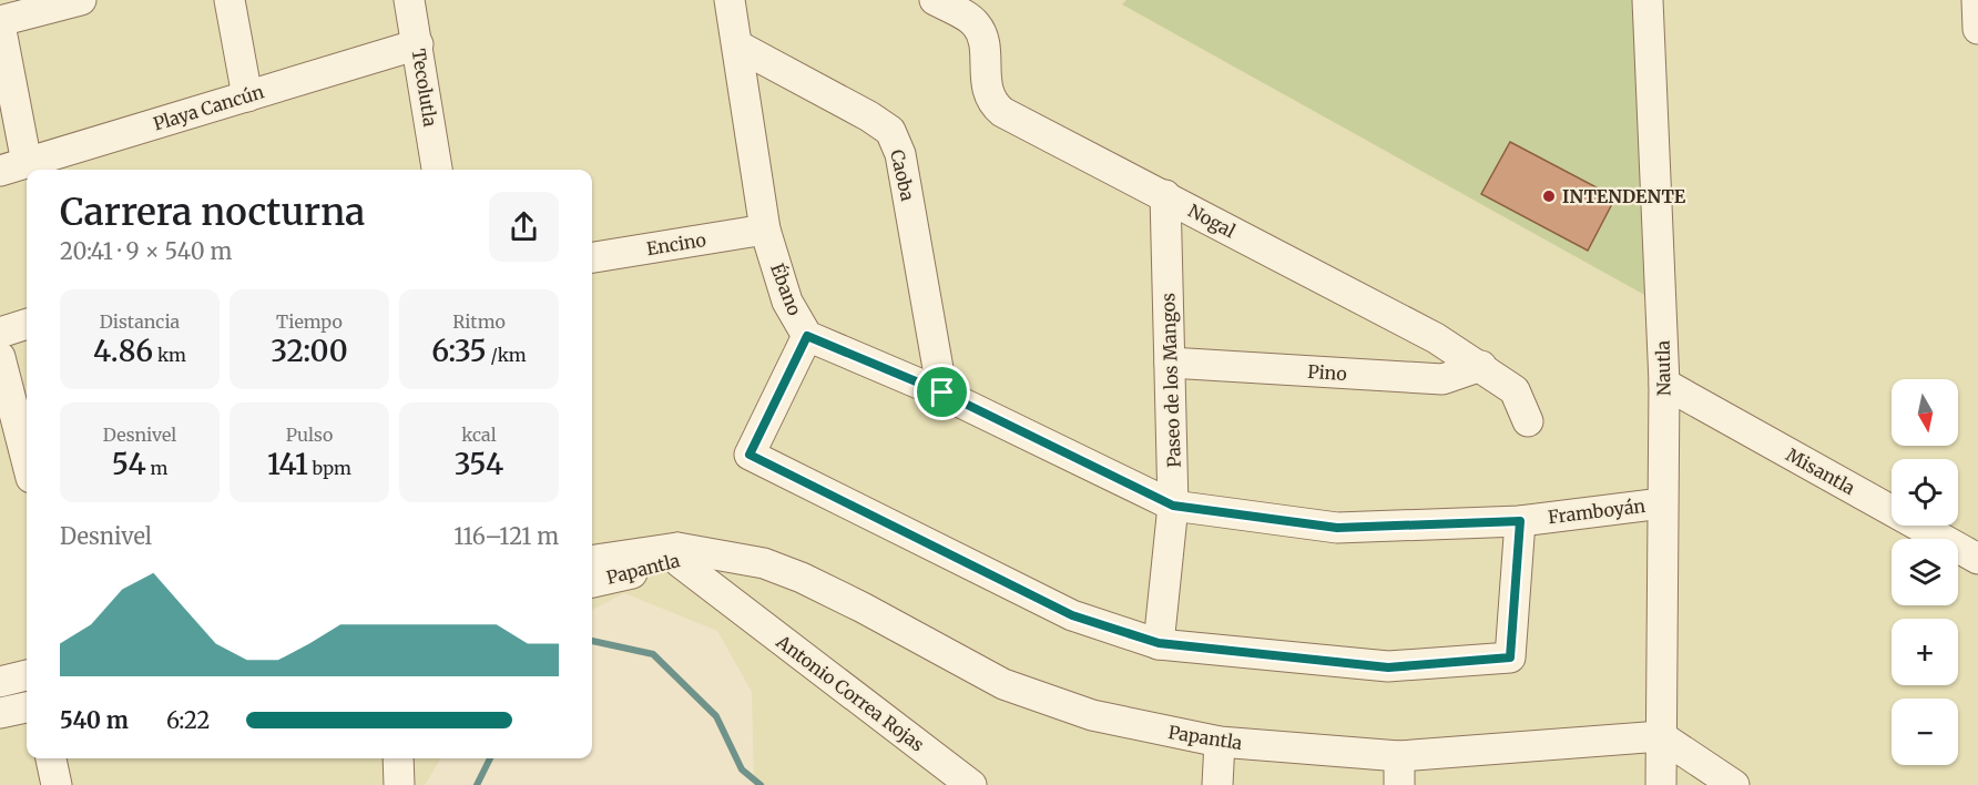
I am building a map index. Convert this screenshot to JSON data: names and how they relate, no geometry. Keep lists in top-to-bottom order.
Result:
{
  "streets": {
    "street": [
      "Tecolutla",
      "Playa Cancún",
      "Caoba",
      "Nogal",
      "Encino",
      "Ébano",
      "Nautla",
      "Pino",
      "Paseo de los Mangos",
      "Misantla",
      "Framboyán",
      "Papantla",
      "Antonio Correa Rojas"
    ]
  },
  "crossings": [
    ["Tecolutla", "Playa Cancún"],
    ["Caoba", "Ébano"],
    ["Nogal", "Pino"],
    ["Nogal", "Paseo de los Mangos"],
    ["Encino", "Ébano"],
    ["Ébano", "Paseo de los Mangos"],
    ["Ébano", "Framboyán"],
    ["Nautla", "Misantla"],
    ["Nautla", "Framboyán"],
    ["Nautla", "Papantla"],
    ["Pino", "Paseo de los Mangos"],
    ["Paseo de los Mangos", "Framboyán"],
    ["Papantla", "Antonio Correa Rojas"]
  ],
  "places": ["INTENDENTE"],
  "north": "bottom",
  "page": {
    "heading": ["Carrera nocturna", "20:41 · 9 × 540 m"],
    "stats": [
      ["Distancia", "4.86 km"],
      ["Tiempo", "32:00"],
      ["Ritmo", "6:35 /km"],
      ["Desnivel", "54 m"],
      ["Pulso", "141 bpm"],
      ["kcal", "354"]
    ],
    "map_buttons": ["+", "−"],
    "chart": ["Desnivel", "116–121 m"],
    "list": [
      {
        "name": "540 m",
        "note": "6:22"
      }
    ]
  }
}
